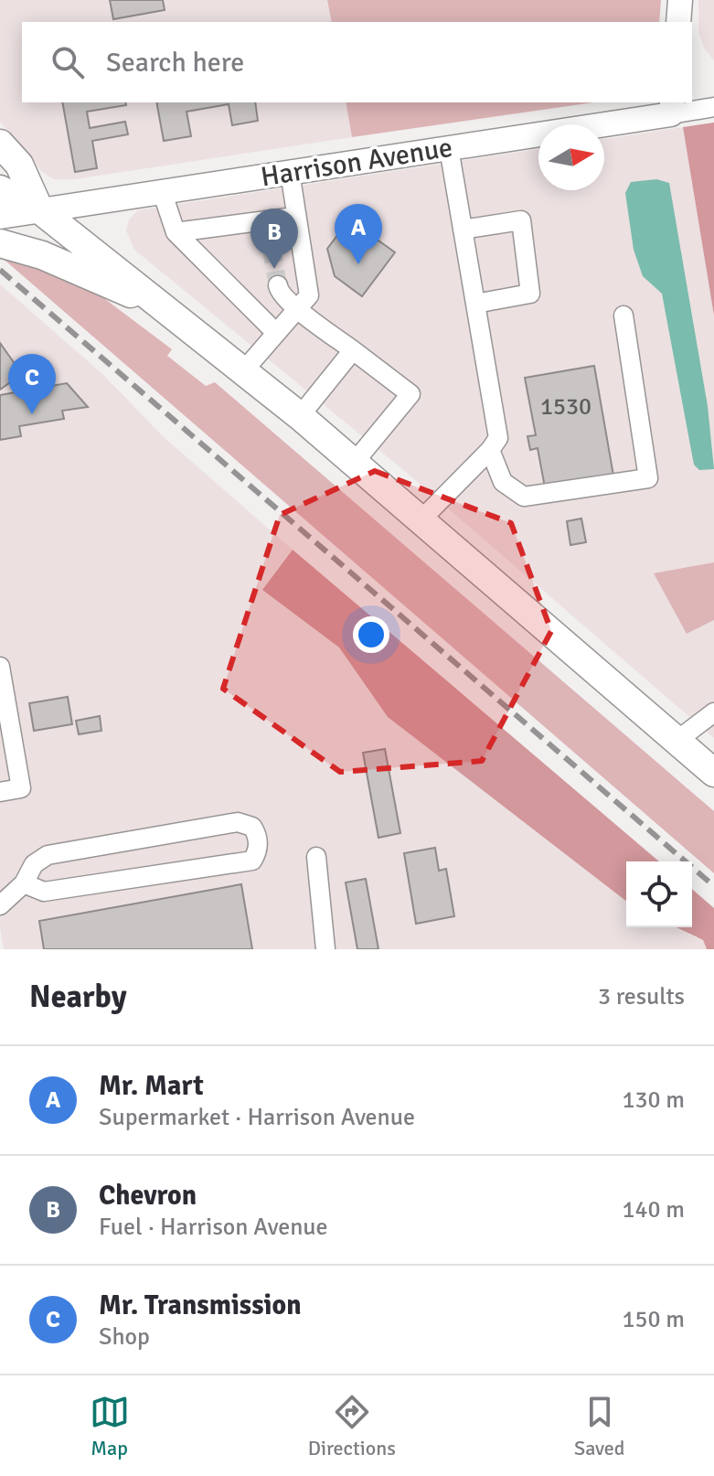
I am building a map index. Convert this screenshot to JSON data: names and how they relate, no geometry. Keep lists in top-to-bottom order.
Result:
{
  "streets": {
    "main road": ["Harrison Avenue"]
  },
  "house_numbers": ["1530"],
  "north": "right",
  "page": {
    "search": "Search here",
    "pins": ["A", "B", "C"],
    "heading": ["Nearby", "3 results"],
    "list": [
      {
        "mark": "A",
        "name": "Mr. Mart",
        "note": "Supermarket · Harrison Avenue",
        "value": "130 m"
      },
      {
        "mark": "B",
        "name": "Chevron",
        "note": "Fuel · Harrison Avenue",
        "value": "140 m"
      },
      {
        "mark": "C",
        "name": "Mr. Transmission",
        "note": "Shop",
        "value": "150 m"
      }
    ],
    "nav": ["Map", "Directions", "Saved"]
  }
}
